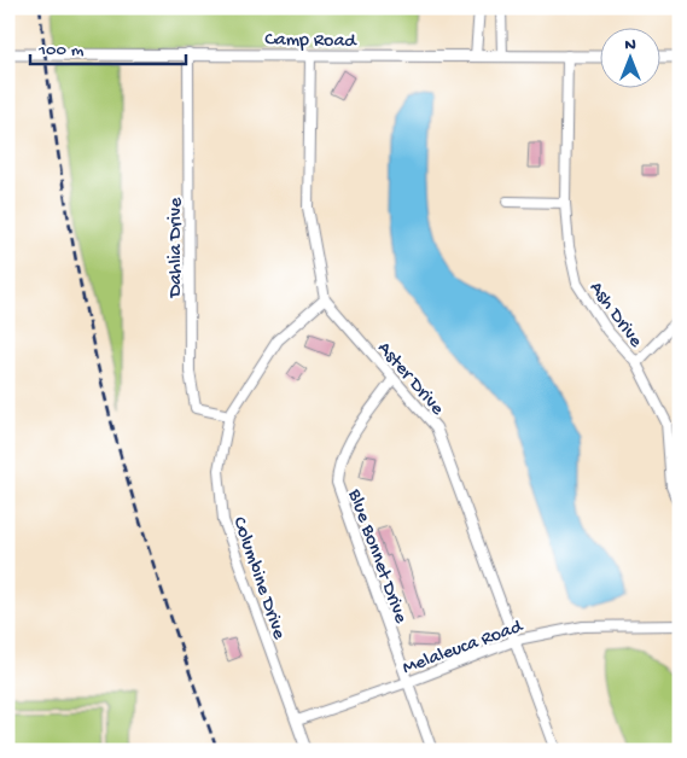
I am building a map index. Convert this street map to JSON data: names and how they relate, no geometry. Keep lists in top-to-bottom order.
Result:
{
  "streets": {
    "street": [
      "Camp Road",
      "Dahlia Drive",
      "Ash Drive",
      "Aster Drive",
      "Blue Bonnet Drive",
      "Columbine Drive",
      "Melaleuca Road"
    ]
  },
  "crossings": [
    ["Camp Road", "Dahlia Drive"],
    ["Camp Road", "Ash Drive"],
    ["Camp Road", "Aster Drive"],
    ["Dahlia Drive", "Columbine Drive"],
    ["Aster Drive", "Blue Bonnet Drive"],
    ["Aster Drive", "Columbine Drive"],
    ["Aster Drive", "Melaleuca Road"],
    ["Blue Bonnet Drive", "Melaleuca Road"],
    ["Columbine Drive", "Melaleuca Road"]
  ],
  "scale_bar": "100 m",
  "north": "top"
}
